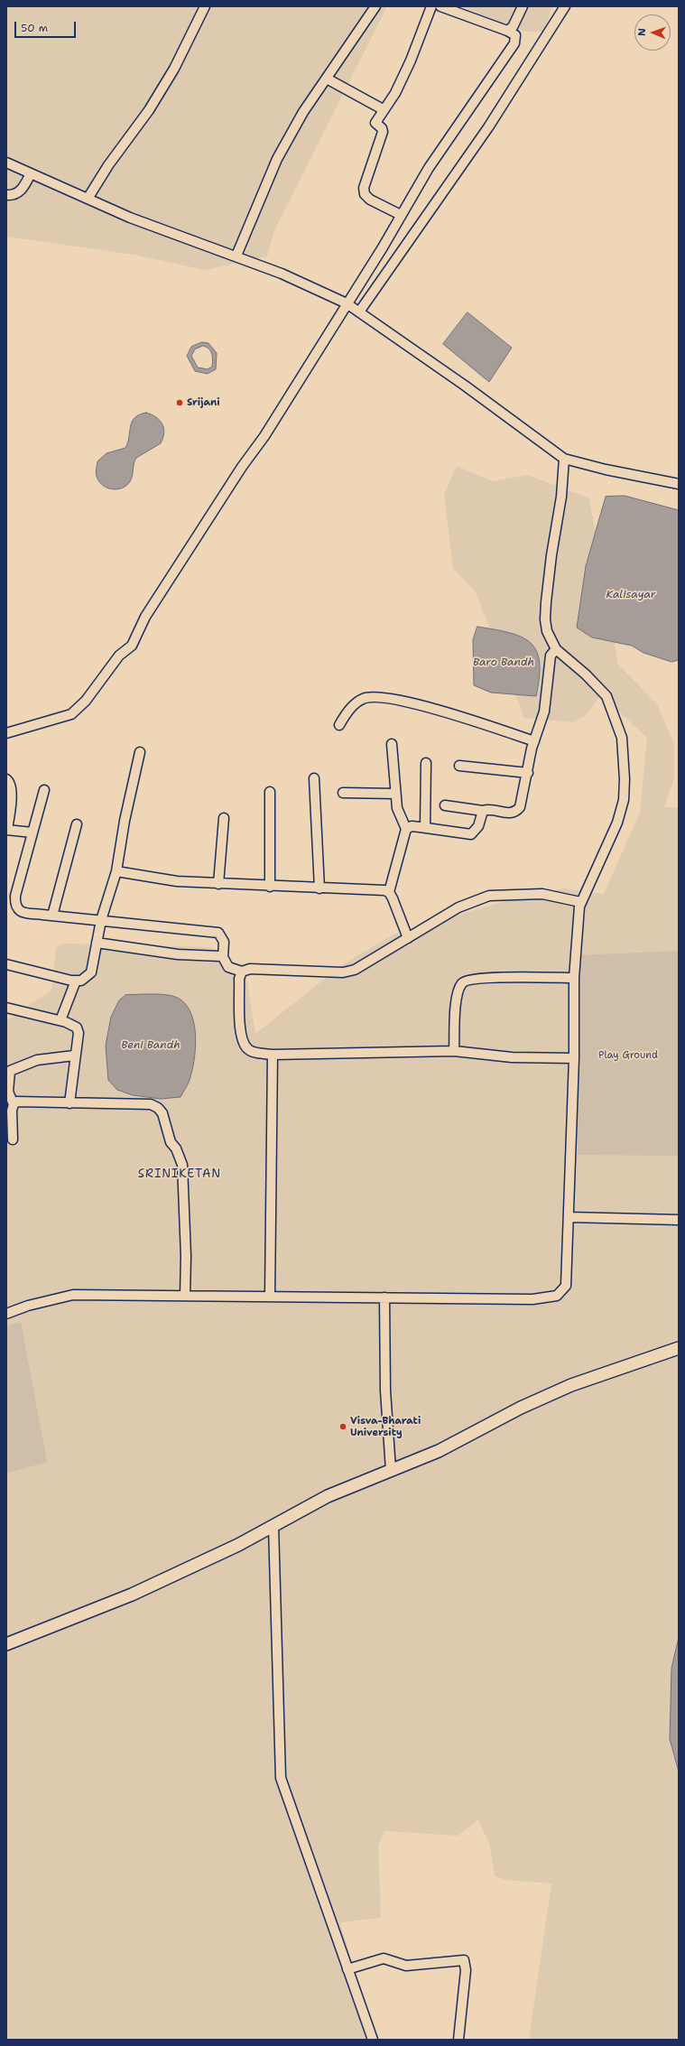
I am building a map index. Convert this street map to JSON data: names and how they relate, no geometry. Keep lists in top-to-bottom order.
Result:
{
  "districts": ["SRINIKETAN"],
  "water": ["Kalisayar", "Baro Bandh", "Beni Bandh"],
  "parks": ["Play Ground"],
  "places": ["Srijani", "Visva-Bharati University"],
  "scale_bar": "50 m",
  "north": "left"
}
